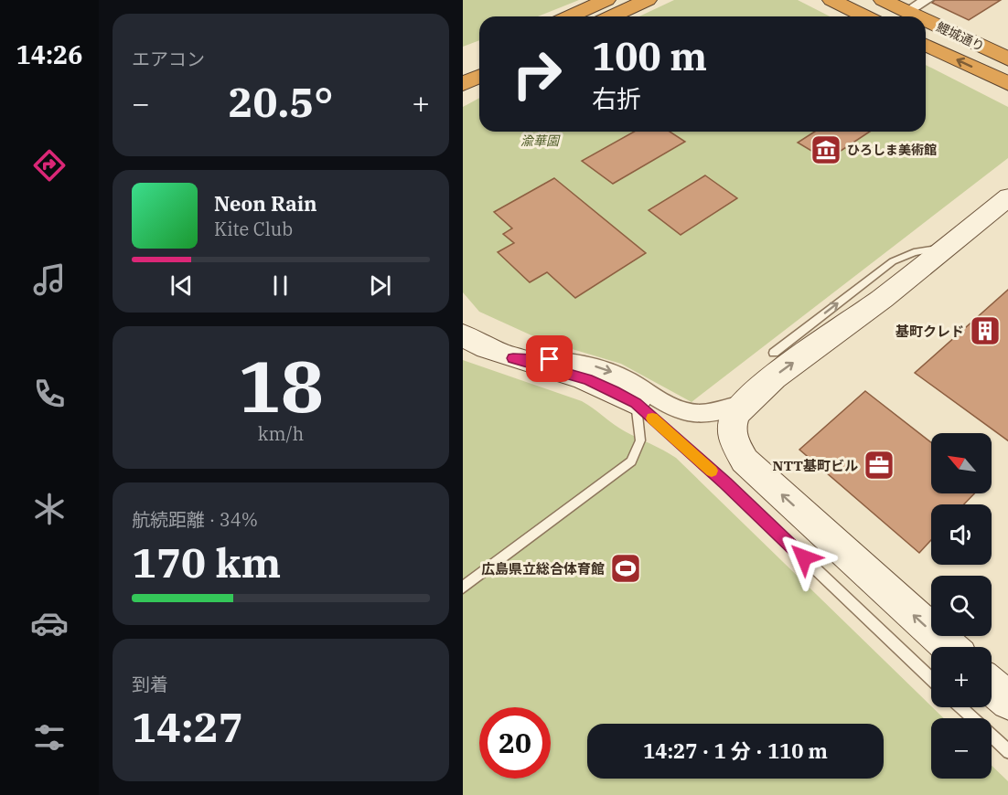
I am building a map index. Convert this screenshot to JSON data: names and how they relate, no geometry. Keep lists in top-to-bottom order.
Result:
{
  "streets": {
    "highway": ["鯉城通り"]
  },
  "parks": ["渝華園"],
  "places": {
    "museum": ["ひろしま美術館"],
    "building": ["基町クレド"],
    "office": ["NTT基町ビル"],
    "sports": ["広島県立総合体育館"]
  },
  "north": "top left",
  "page": {
    "tabs": "14:26",
    "tile": [
      "エアコン",
      ["18", "km/h"],
      ["航続距離 · 34%", "170 km"],
      ["到着", "14:27"]
    ],
    "turn": ["100 m", "右折"],
    "heat": ["−", "20.5°", "+"],
    "song": ["Neon Rain", "Kite Club"],
    "map_buttons": ["+", "−"],
    "limit": "20",
    "trip": "14:27 · 1 分 · 110 m"
  }
}
